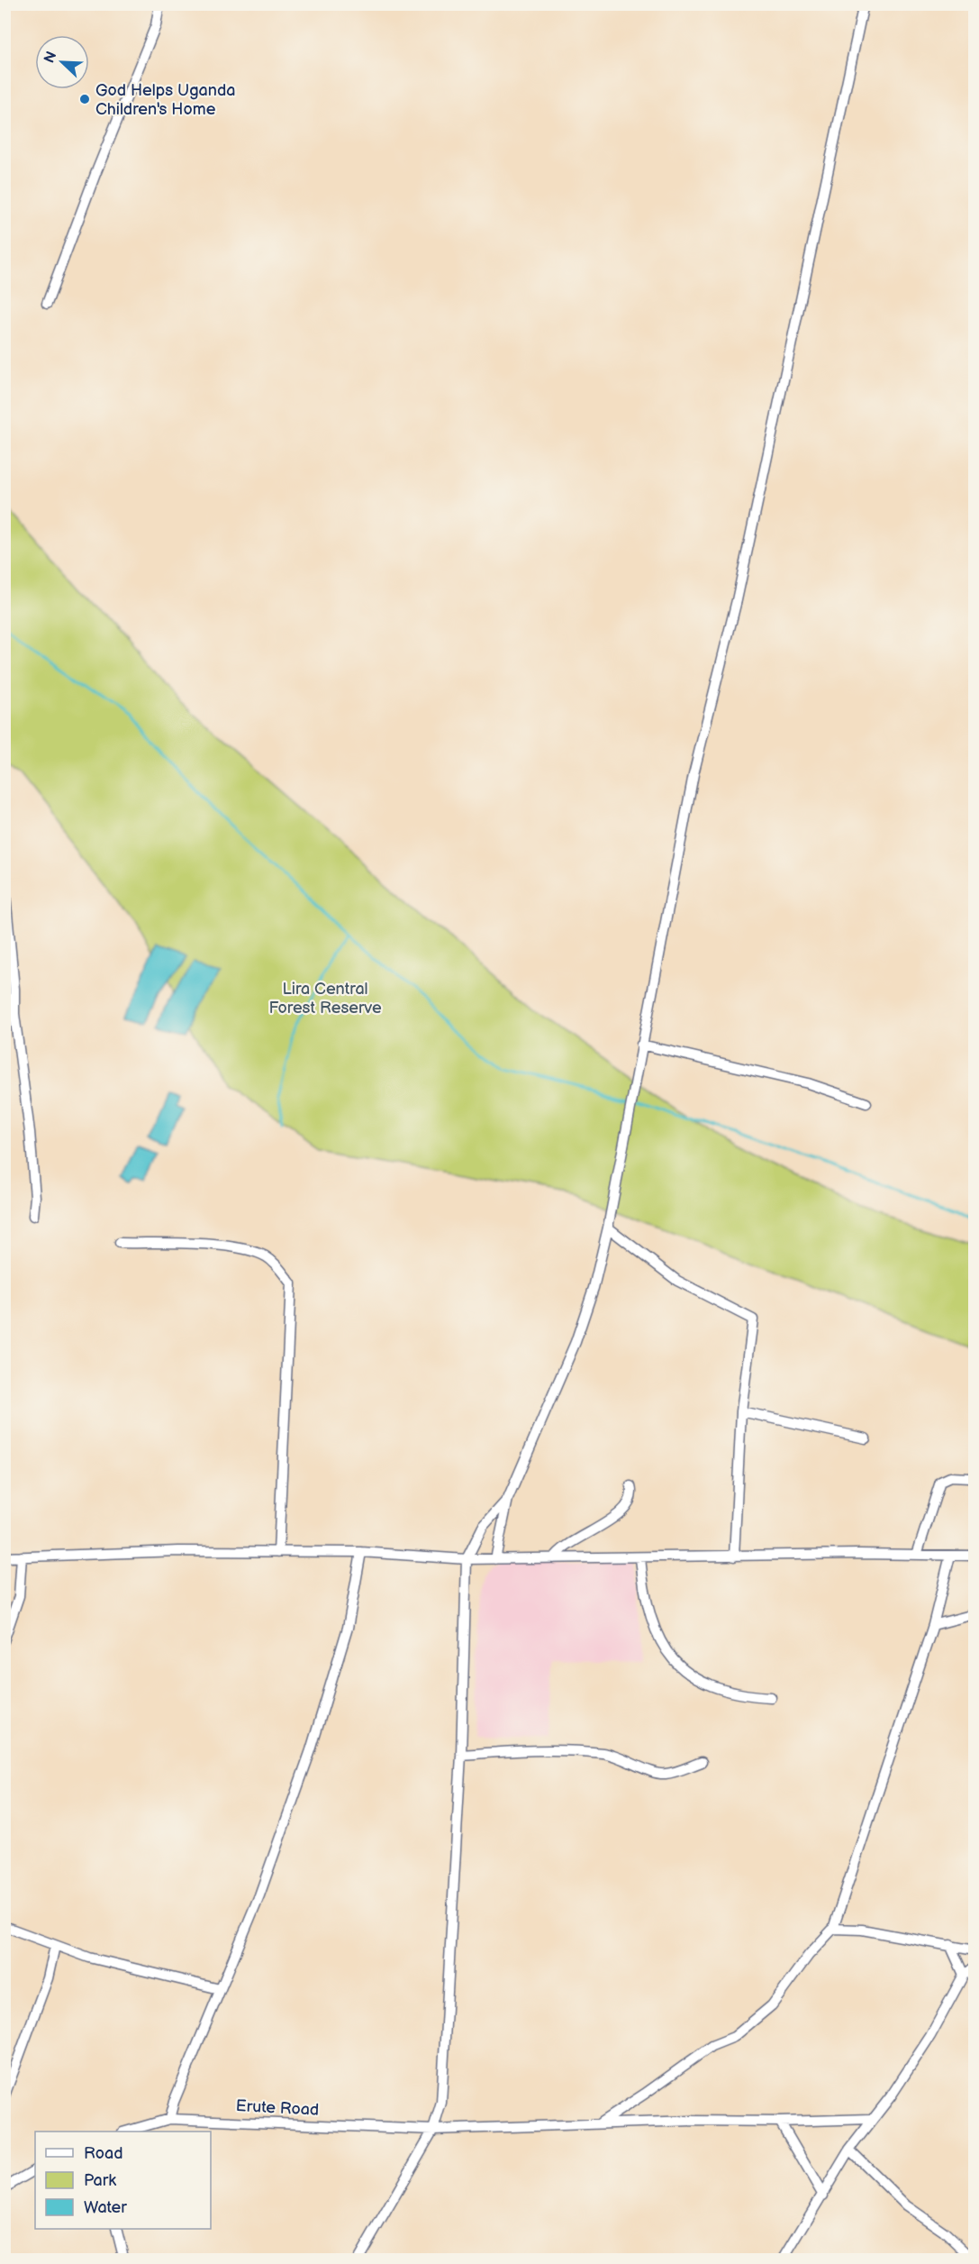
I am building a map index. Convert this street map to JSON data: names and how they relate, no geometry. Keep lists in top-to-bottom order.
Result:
{
  "streets": {
    "street": ["Erute Road"]
  },
  "parks": ["Lira Central Forest Reserve"],
  "places": ["God Helps Uganda Children's Home"],
  "legend": ["Road", "Park", "Water"],
  "north": "top left"
}
